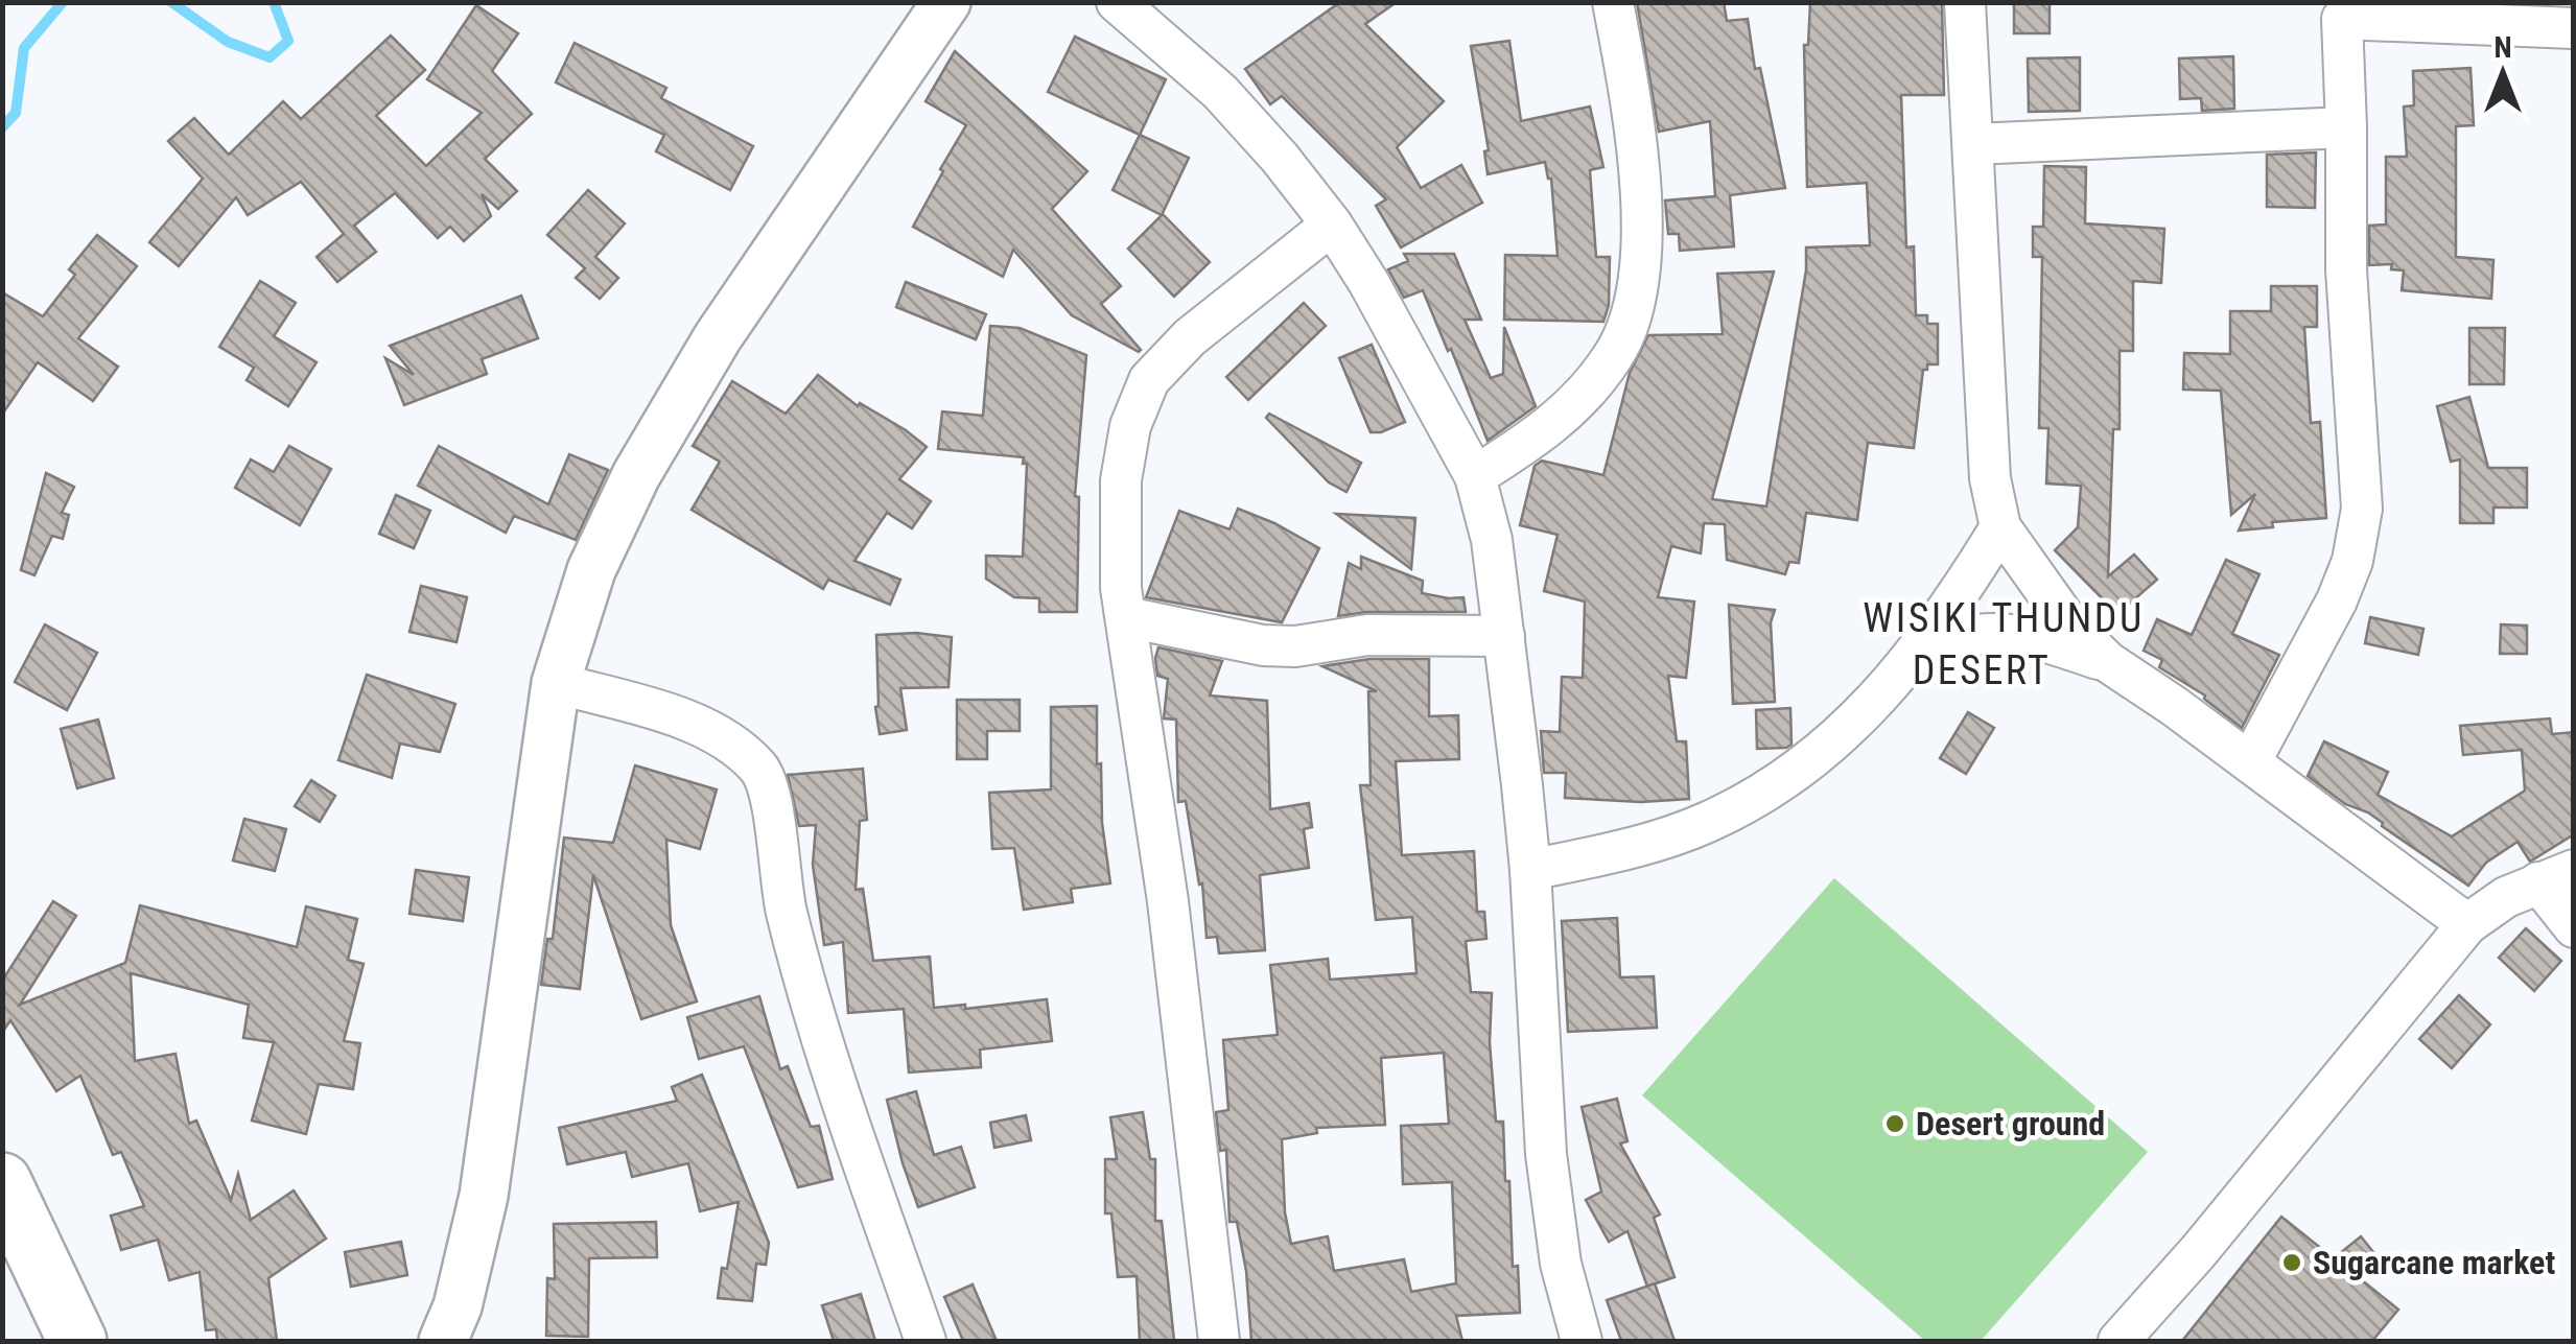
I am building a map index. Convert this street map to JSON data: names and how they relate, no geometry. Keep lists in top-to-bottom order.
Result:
{
  "districts": ["WISIKI THUNDU", "DESERT"],
  "places": ["Desert ground", "Sugarcane market"],
  "north": "top"
}
